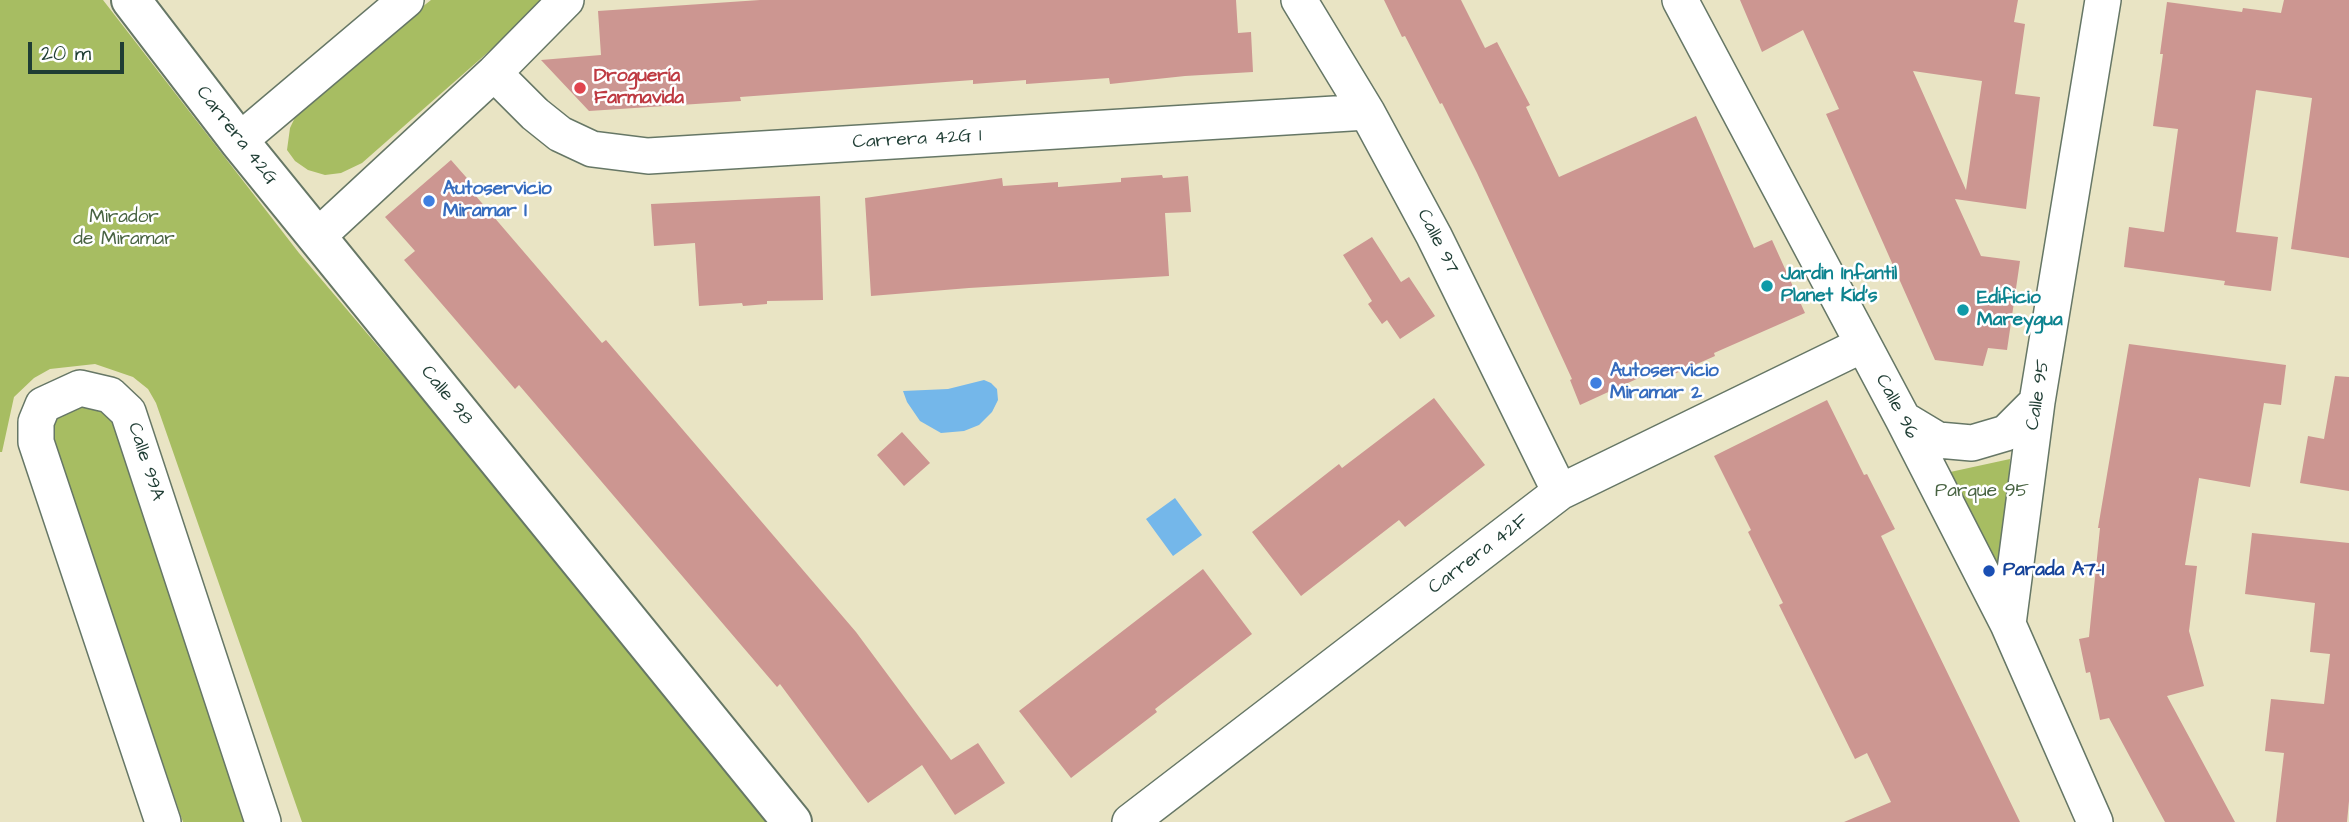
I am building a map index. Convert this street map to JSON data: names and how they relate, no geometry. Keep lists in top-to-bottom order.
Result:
{
  "streets": {
    "street": [
      "Carrera 42G",
      "Carrera 42G 1",
      "Calle 97",
      "Calle 95",
      "Calle 98",
      "Calle 96",
      "Calle 99A",
      "Carrera 42F"
    ]
  },
  "crossings": [
    ["Carrera 42G", "Calle 98"],
    ["Carrera 42G 1", "Calle 97"],
    ["Calle 97", "Carrera 42F"],
    ["Calle 95", "Calle 96"],
    ["Calle 96", "Carrera 42F"]
  ],
  "parks": ["Mirador de Miramar", "Parque 95"],
  "places": [
    "Droguería Farmavida",
    "Autoservicio Miramar I",
    "Jardin Infantil Planet Kid's",
    "Edificio Mareygua",
    "Autoservicio Miramar 2",
    "Parada A7-1"
  ],
  "scale_bar": "20 m"
}
